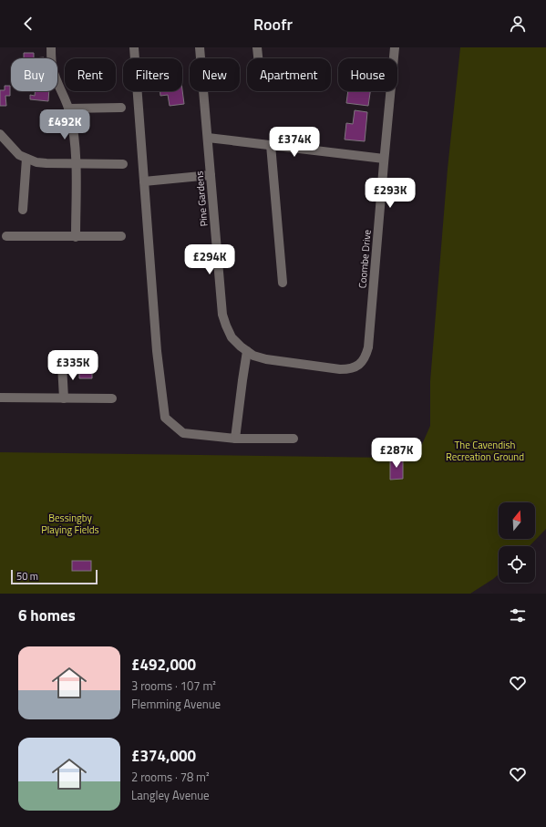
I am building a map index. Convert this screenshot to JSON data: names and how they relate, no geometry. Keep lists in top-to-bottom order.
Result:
{
  "streets": {
    "street": ["Pine Gardens", "Coombe Drive"]
  },
  "crossings": [
    ["Pine Gardens", "Coombe Drive"]
  ],
  "parks": ["The Cavendish Recreation Ground", "Bessingby Playing Fields"],
  "scale_bar": "50 m",
  "north": "top",
  "page": {
    "header": "Roofr",
    "chip": [
      "Buy",
      "Rent",
      "Filters",
      "New",
      "Apartment",
      "House"
    ],
    "price": [
      "£492K",
      "£374K",
      "£293K",
      "£294K",
      "£335K",
      "£287K"
    ],
    "scale": "50 m",
    "heading": "6 homes",
    "list": [
      {
        "name": "£492,000",
        "note": "3 rooms · 107 m² · Flemming Avenue"
      },
      {
        "name": "£374,000",
        "note": "2 rooms · 78 m² · Langley Avenue"
      }
    ]
  }
}
